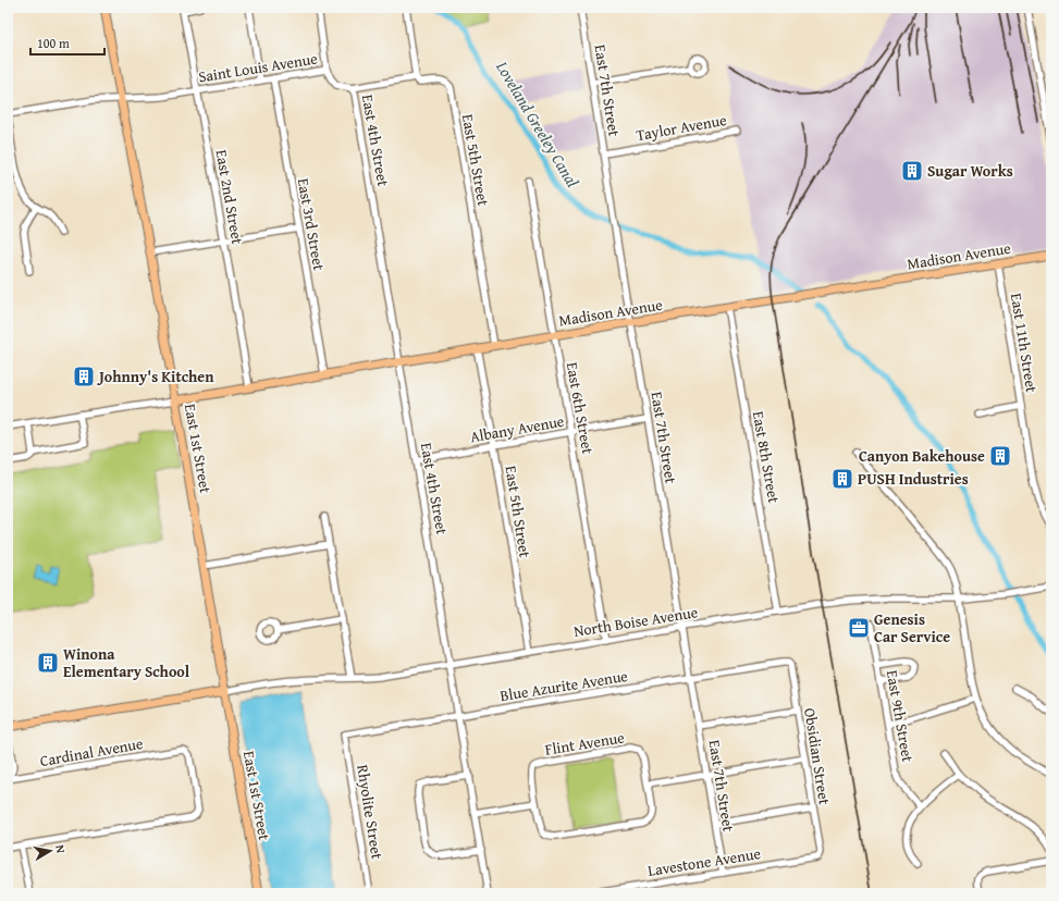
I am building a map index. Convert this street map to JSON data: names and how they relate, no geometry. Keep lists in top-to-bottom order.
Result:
{
  "streets": {
    "main road": ["Madison Avenue", "East 1st Street"],
    "street": [
      "Saint Louis Avenue",
      "East 7th Street",
      "Taylor Avenue",
      "East 4th Street",
      "East 5th Street",
      "East 2nd Street",
      "East 3rd Street",
      "East 11th Street",
      "East 6th Street",
      "Albany Avenue",
      "East 8th Street",
      "North Boise Avenue",
      "Blue Azurite Avenue",
      "East 9th Street",
      "Flint Avenue",
      "Cardinal Avenue",
      "Obsidian Street",
      "Rhyolite Street",
      "Lavestone Avenue"
    ]
  },
  "crossings": [
    ["Saint Louis Avenue", "East 4th Street"],
    ["Saint Louis Avenue", "East 2nd Street"],
    ["Saint Louis Avenue", "East 3rd Street"],
    ["Saint Louis Avenue", "East 1st Street"],
    ["East 7th Street", "Taylor Avenue"],
    ["East 7th Street", "Madison Avenue"],
    ["East 7th Street", "Albany Avenue"],
    ["East 7th Street", "North Boise Avenue"],
    ["East 7th Street", "Blue Azurite Avenue"],
    ["East 7th Street", "Lavestone Avenue"],
    ["East 4th Street", "Madison Avenue"],
    ["East 4th Street", "Albany Avenue"],
    ["East 4th Street", "North Boise Avenue"],
    ["East 4th Street", "Blue Azurite Avenue"],
    ["East 5th Street", "Madison Avenue"],
    ["East 5th Street", "Albany Avenue"],
    ["East 5th Street", "North Boise Avenue"],
    ["East 2nd Street", "Madison Avenue"],
    ["East 3rd Street", "Madison Avenue"],
    ["Madison Avenue", "East 11th Street"],
    ["Madison Avenue", "East 6th Street"],
    ["Madison Avenue", "East 1st Street"],
    ["Madison Avenue", "East 8th Street"],
    ["East 6th Street", "Albany Avenue"],
    ["East 6th Street", "North Boise Avenue"],
    ["East 1st Street", "North Boise Avenue"],
    ["East 8th Street", "North Boise Avenue"],
    ["Blue Azurite Avenue", "Obsidian Street"],
    ["Blue Azurite Avenue", "Rhyolite Street"],
    ["Obsidian Street", "Lavestone Avenue"]
  ],
  "water": ["Loveland Greeley Canal"],
  "places": {
    "building": [
      "Sugar Works",
      "Johnny's Kitchen",
      "Canyon Bakehouse",
      "PUSH Industries",
      "Winona Elementary School"
    ],
    "office": ["Genesis Car Service"]
  },
  "scale_bar": "100 m",
  "north": "right"
}
